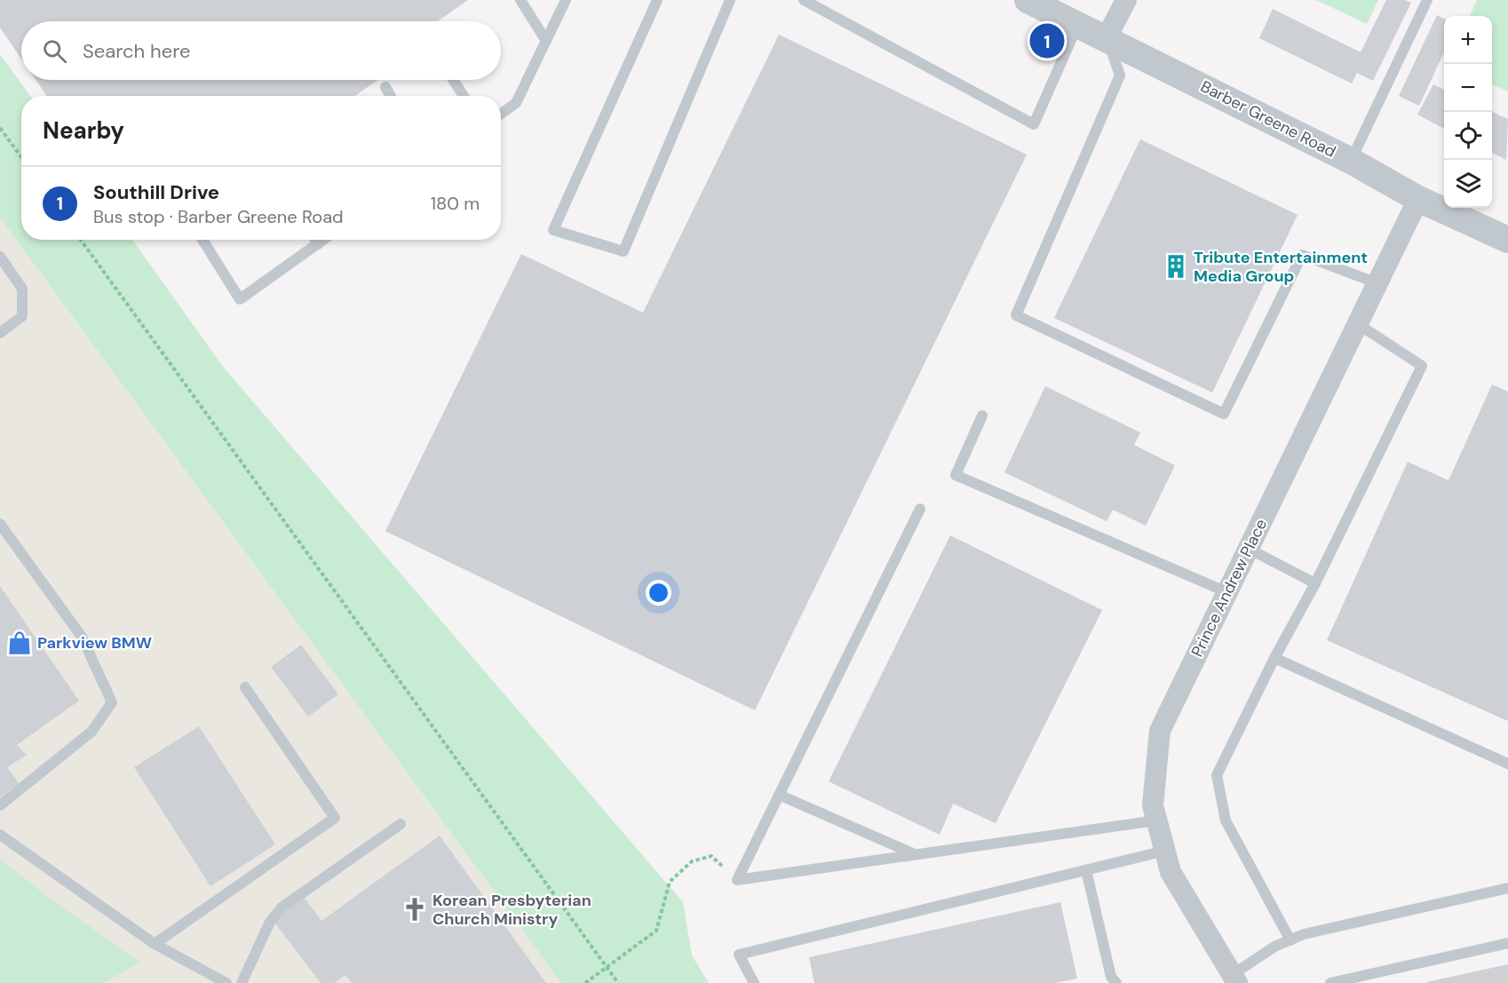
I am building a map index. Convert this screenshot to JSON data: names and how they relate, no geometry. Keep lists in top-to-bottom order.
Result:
{
  "streets": {
    "street": ["Barber Greene Road", "Prince Andrew Place"]
  },
  "crossings": [
    ["Barber Greene Road", "Prince Andrew Place"]
  ],
  "places": {
    "building": ["Tribute Entertainment Media Group"],
    "shop": ["Parkview BMW"],
    "church": ["Korean Presbyterian Church Ministry"]
  },
  "page": {
    "map_buttons": ["+", "−"],
    "pins": "1",
    "search": "Search here",
    "heading": "Nearby",
    "list": [
      {
        "mark": "1",
        "name": "Southill Drive",
        "note": "Bus stop · Barber Greene Road",
        "value": "180 m"
      }
    ]
  }
}
